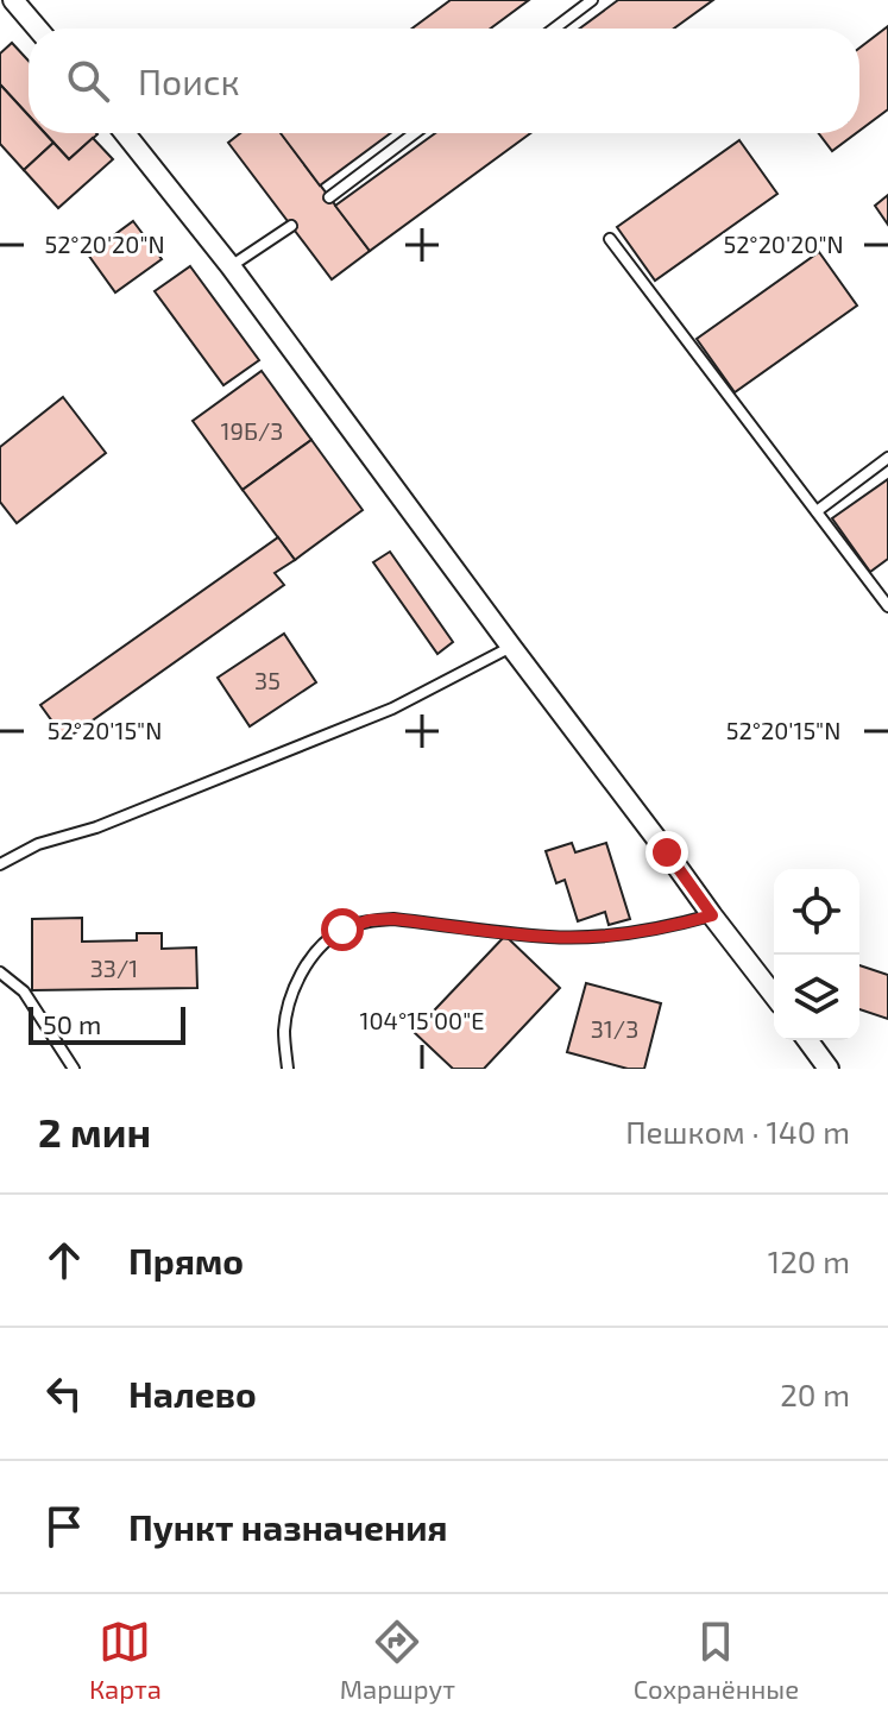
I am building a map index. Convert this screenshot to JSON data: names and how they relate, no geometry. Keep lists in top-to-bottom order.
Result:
{
  "house_numbers": [
    "19Б/3",
    "35",
    "33/1",
    "31/3"
  ],
  "scale_bar": "50 m",
  "page": {
    "search": "Поиск",
    "scale": "50 m",
    "heading": ["2 мин", "Пешком · 140 m"],
    "list": [
      ["Прямо", "120 m"],
      ["Налево", "20 m"],
      "Пункт назначения"
    ],
    "nav": ["Карта", "Маршрут", "Сохранённые"]
  },
  "coordinates": ["52°20'20\"N", "52°20'15\"N", "104°15'00\"E"]
}
